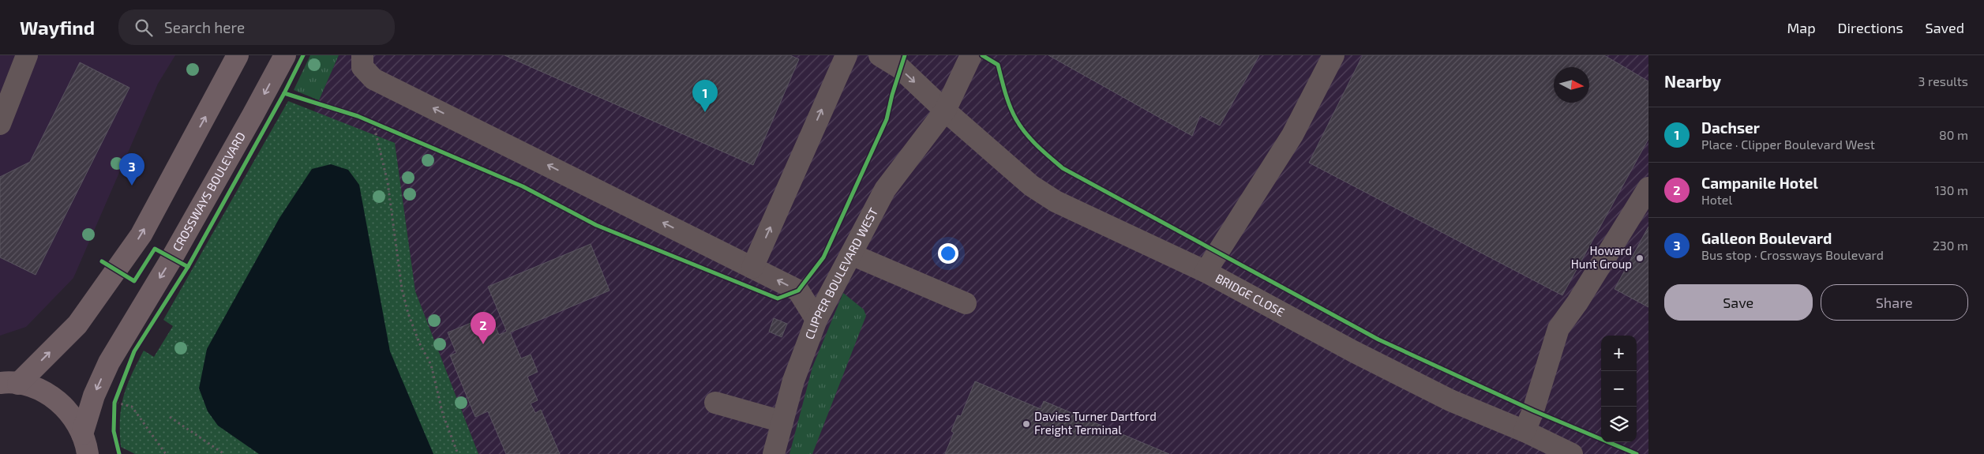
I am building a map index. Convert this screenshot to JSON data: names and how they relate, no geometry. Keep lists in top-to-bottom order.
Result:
{
  "streets": {
    "main road": ["CROSSWAYS BOULEVARD"],
    "street": ["CLIPPER BOULEVARD WEST", "BRIDGE CLOSE"]
  },
  "crossings": [
    ["CLIPPER BOULEVARD WEST", "BRIDGE CLOSE"]
  ],
  "places": ["Howard Hunt Group", "Davies Turner Dartford Freight Terminal"],
  "north": "right",
  "page": {
    "header": "Wayfind",
    "search": "Search here",
    "nav": ["Map", "Directions", "Saved"],
    "heading": ["Nearby", "3 results"],
    "pins": ["1", "3", "2"],
    "list": [
      {
        "mark": "1",
        "name": "Dachser",
        "note": "Place · Clipper Boulevard West",
        "value": "80 m"
      },
      {
        "mark": "2",
        "name": "Campanile Hotel",
        "note": "Hotel",
        "value": "130 m"
      },
      {
        "mark": "3",
        "name": "Galleon Boulevard",
        "note": "Bus stop · Crossways Boulevard",
        "value": "230 m"
      }
    ],
    "buttons": ["Save", "Share"],
    "map_buttons": ["+", "−"]
  }
}
